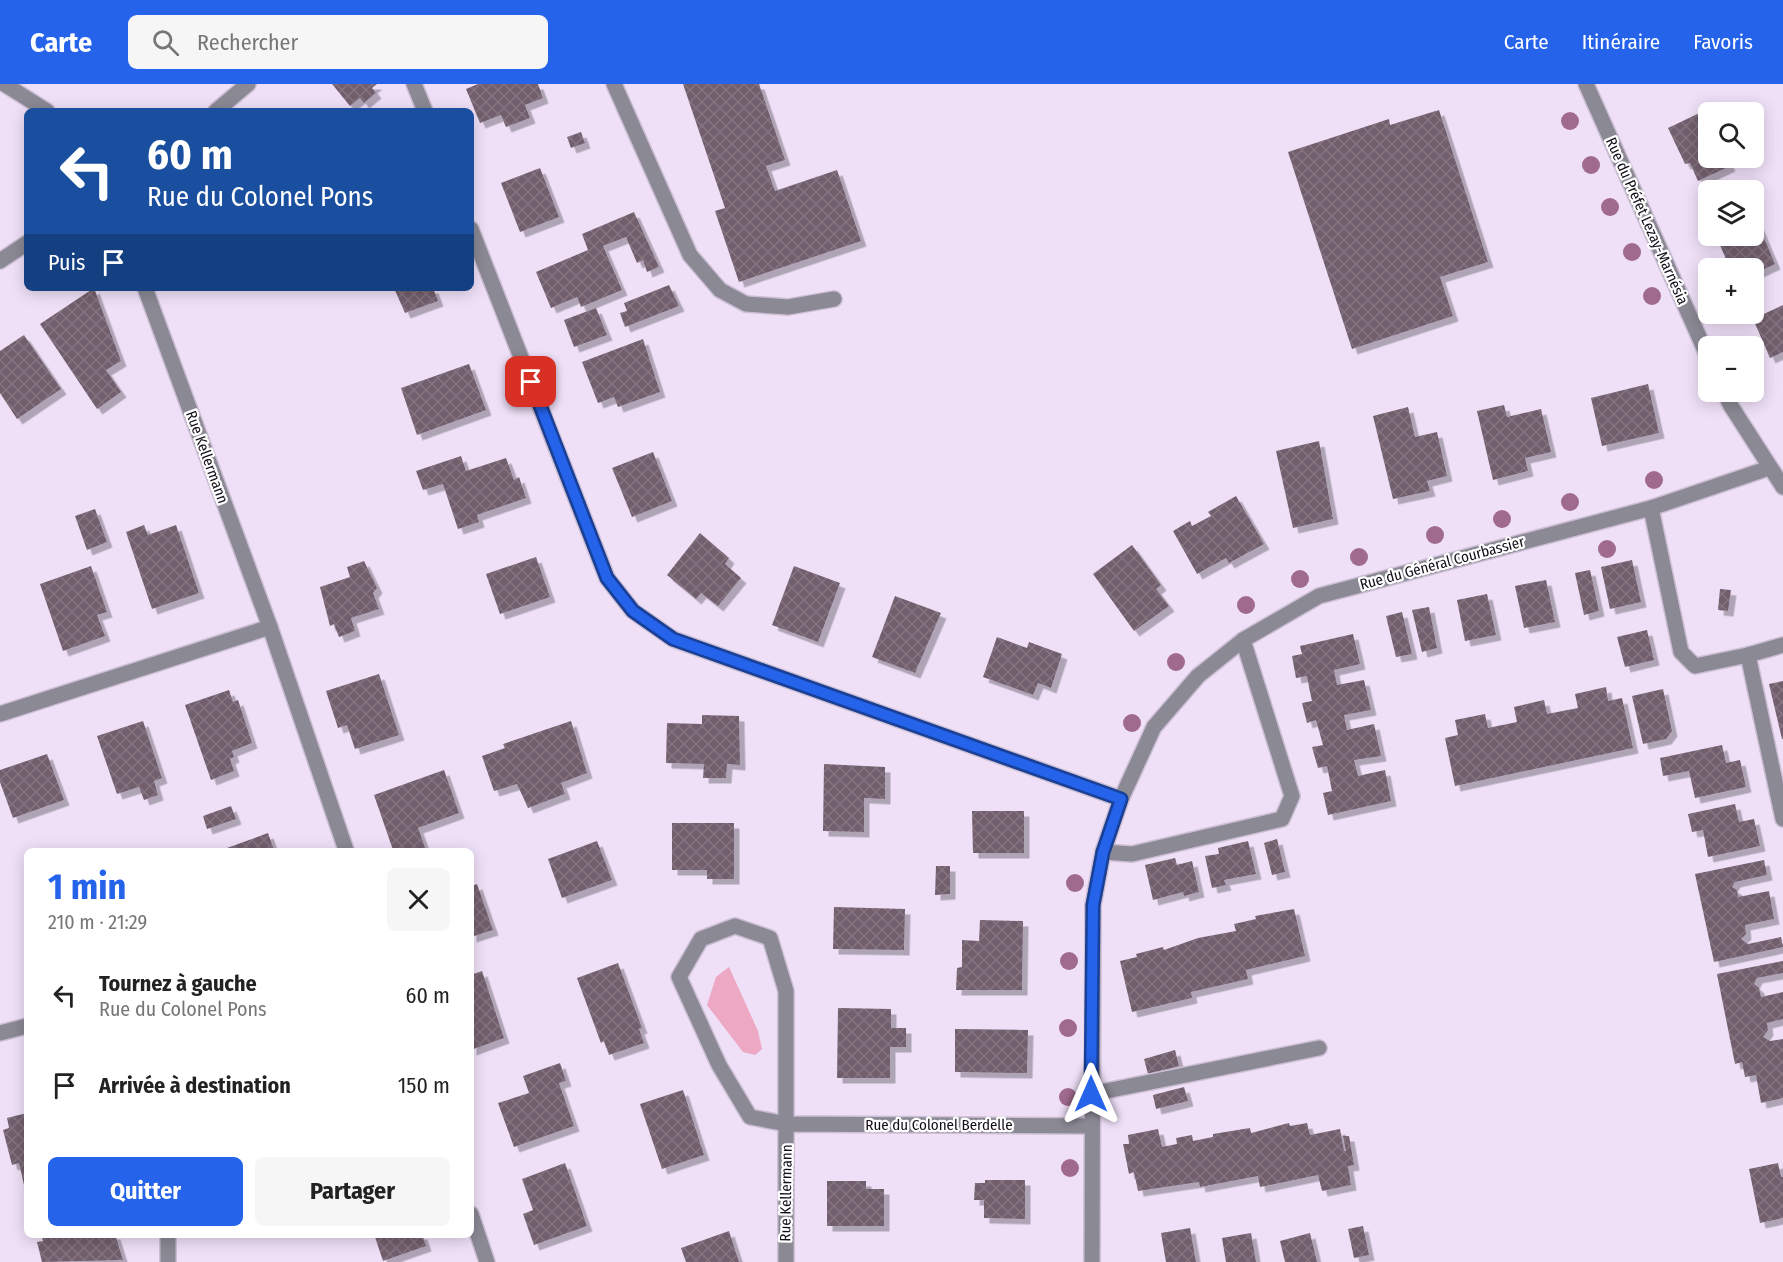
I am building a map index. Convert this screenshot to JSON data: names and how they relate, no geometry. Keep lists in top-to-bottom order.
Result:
{
  "streets": {
    "street": [
      "Rue du Préfet Lezay-Marnésia",
      "Rue Kellermann",
      "Rue du Général Courbassier",
      "Rue du Colonel Berdelle"
    ]
  },
  "crossings": [
    ["Rue Kellermann", "Rue du Colonel Berdelle"],
    ["Rue du Général Courbassier", "Rue du Colonel Berdelle"]
  ],
  "page": {
    "header": "Carte",
    "search": "Rechercher",
    "nav": ["Carte", "Itinéraire", "Favoris"],
    "map_buttons": ["+", "−"],
    "turn": ["60 m", "Rue du Colonel Pons"],
    "then": "Puis",
    "heading": ["1 min", "210 m · 21:29"],
    "list": [
      {
        "name": "Tournez à gauche",
        "note": "Rue du Colonel Pons",
        "value": "60 m"
      },
      {
        "name": "Arrivée à destination",
        "value": "150 m"
      }
    ],
    "buttons": ["Quitter", "Partager"]
  }
}
